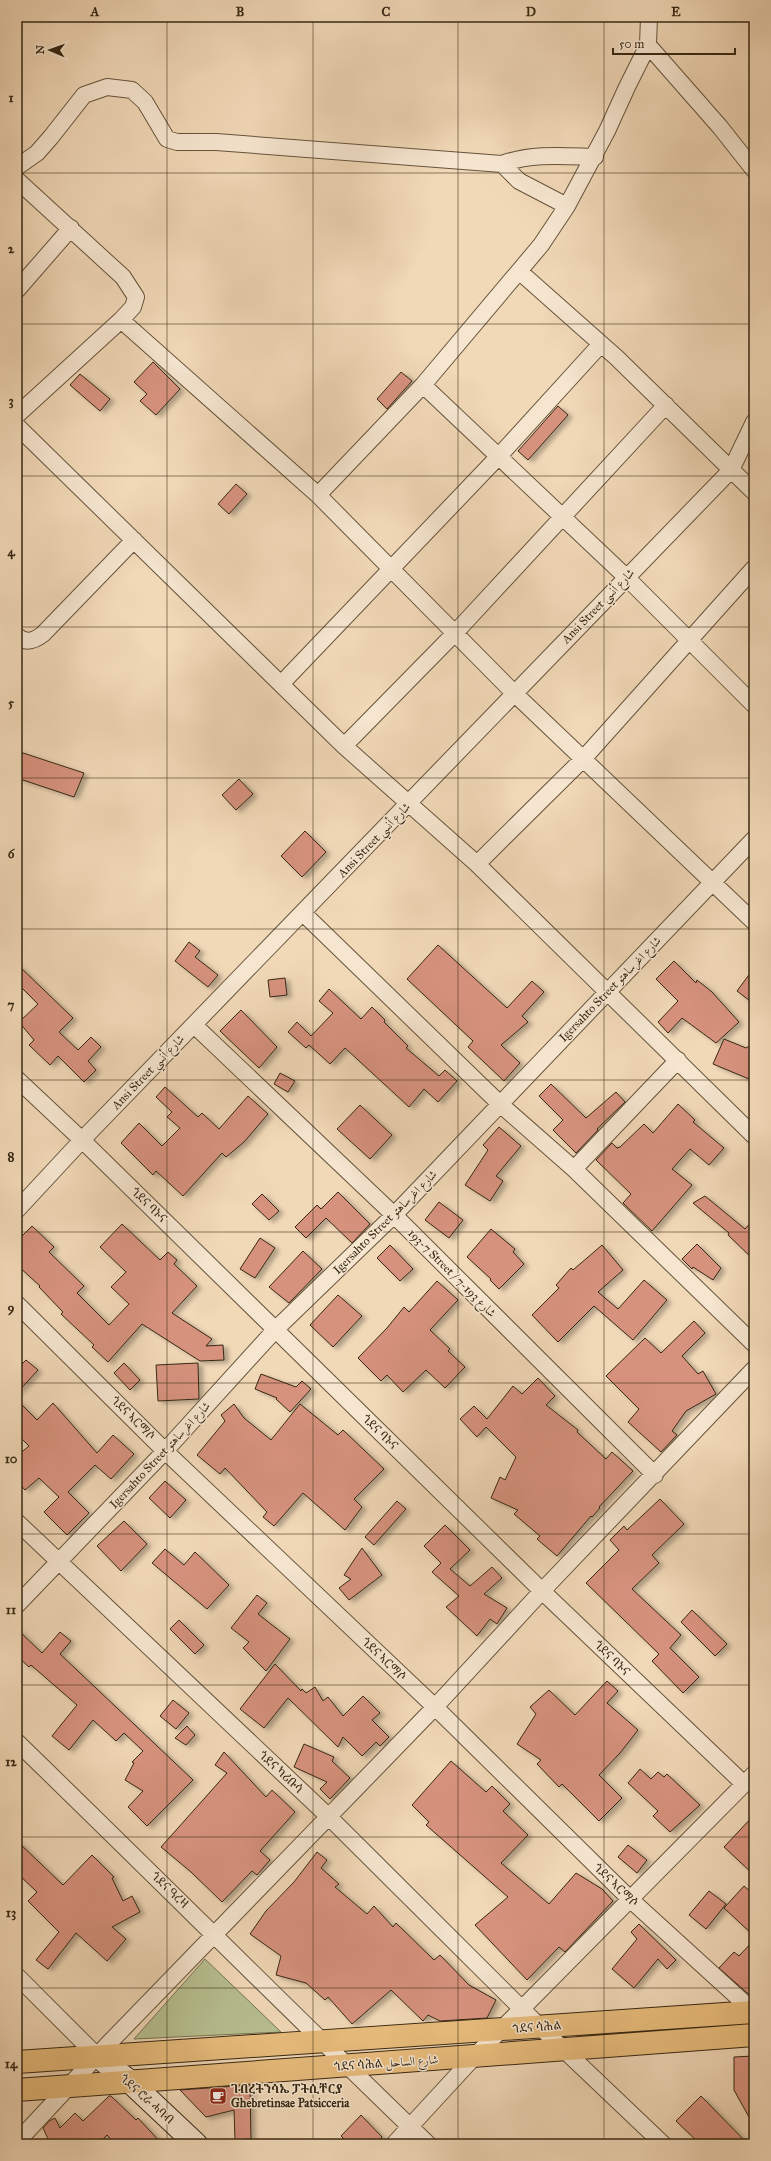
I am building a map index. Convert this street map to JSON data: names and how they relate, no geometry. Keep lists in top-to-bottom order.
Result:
{
  "streets": {
    "highway": ["ጎደና ሳሕል", "ጎደና ሳሕል شارع الساحل"],
    "street": [
      "Ansi Street شارع أنسي",
      "Igersahto Street شارع اغرساهتو",
      "ጎደና ባኑና",
      "193-7 Street / شارع 193-7",
      "ጎደና ኣርማሶ",
      "ጎደና ካሪቡሳ",
      "ጎደና ዓረዛ",
      "ጎደና ሮራ ሓባብ"
    ]
  },
  "crossings": [
    ["Ansi Street شارع أنسي", "ጎደና ባኑና"],
    ["Ansi Street شارع أنسي", "193-7 Street / شارع 193-7"],
    ["Igersahto Street شارع اغرساهتو", "ጎደና ባኑና"],
    ["Igersahto Street شارع اغرساهتو", "193-7 Street / شارع 193-7"],
    ["Igersahto Street شارع اغرساهتو", "ጎደና ኣርማሶ"],
    ["Igersahto Street شارع اغرساهتو", "ጎደና ካሪቡሳ"],
    ["ጎደና ኣርማሶ", "ጎደና ሳሕል"],
    ["ጎደና ካሪቡሳ", "ጎደና ሳሕል"],
    ["ጎደና ካሪቡሳ", "ጎደና ሳሕል شارع الساحل"],
    ["ጎደና ዓረዛ", "ጎደና ሳሕል"],
    ["ጎደና ዓረዛ", "ጎደና ሳሕል شارع الساحل"],
    ["ጎደና ሳሕል شارع الساحل", "ጎደና ሮራ ሓባብ"]
  ],
  "places": {
    "cafe": ["ገብረትንሳኤ ፓትሲቸርያ Ghebretinsae Patsicceria"]
  },
  "scale_bar": "50 m",
  "north": "left",
  "grid": {
    "columns": [
      "A",
      "B",
      "C",
      "D",
      "E"
    ],
    "rows": [
      "1",
      "2",
      "3",
      "4",
      "5",
      "6",
      "7",
      "8",
      "9",
      "10",
      "11",
      "12",
      "13",
      "14"
    ]
  }
}
